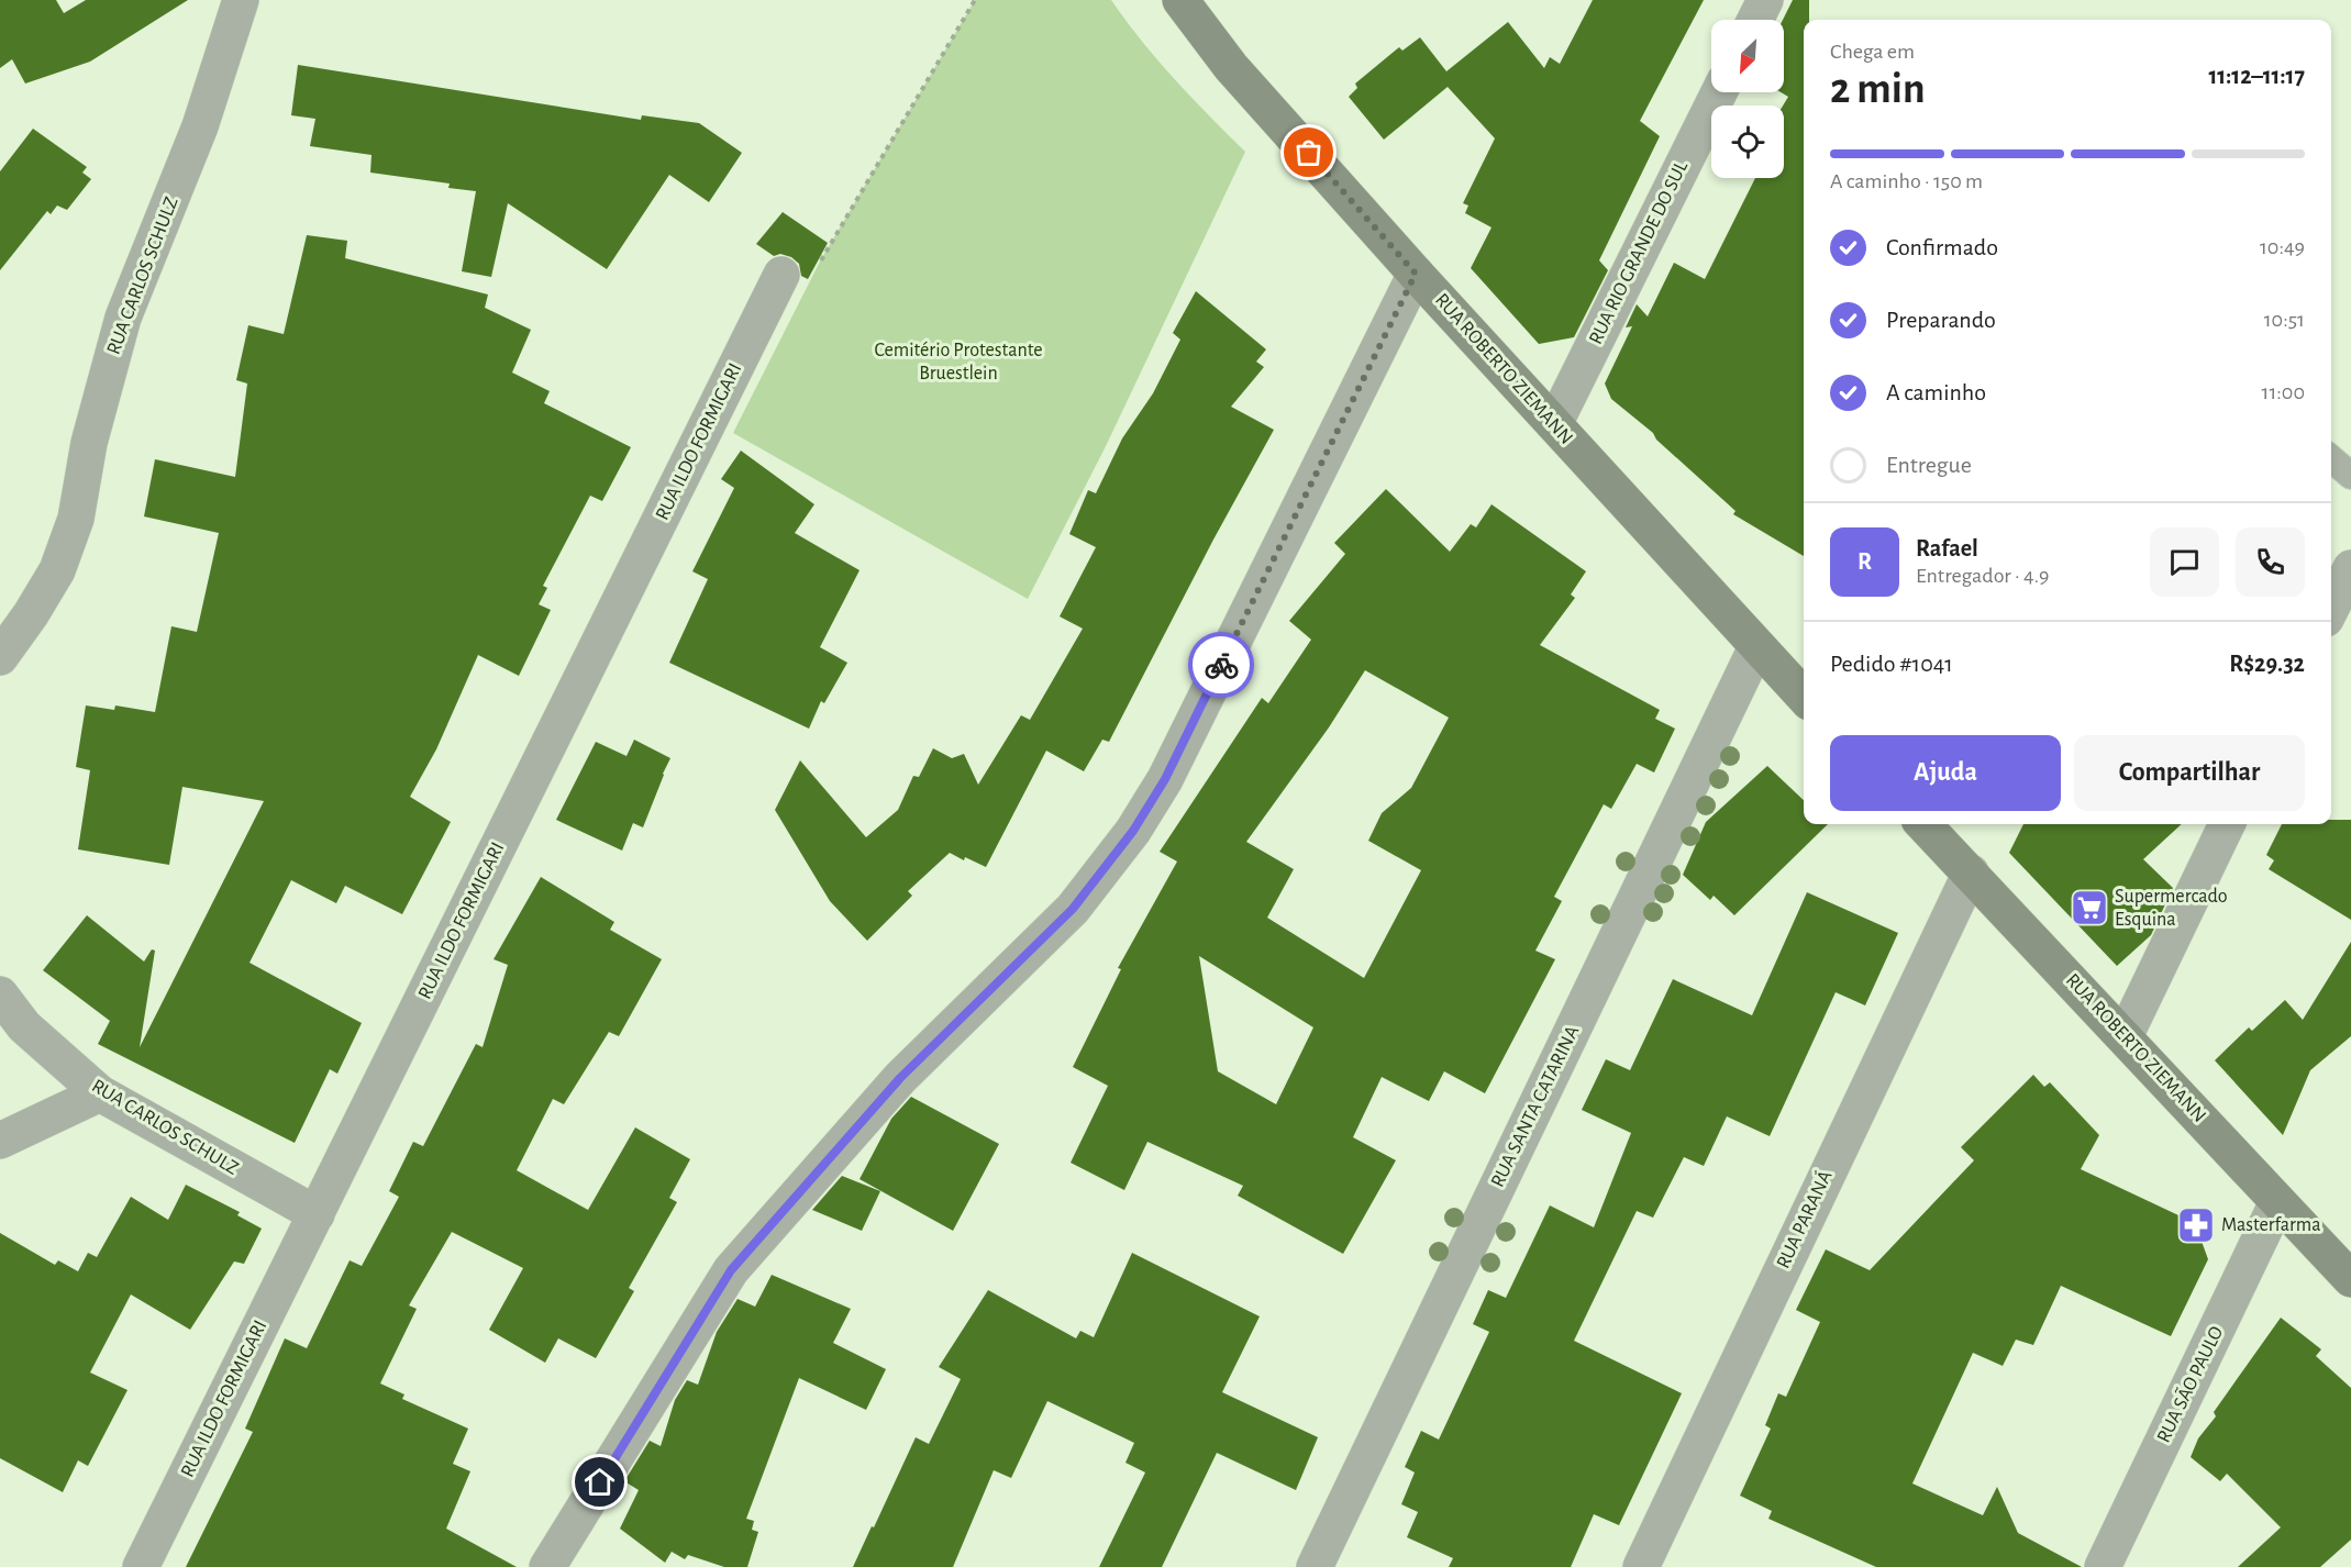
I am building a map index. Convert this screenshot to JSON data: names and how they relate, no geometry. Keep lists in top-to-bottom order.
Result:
{
  "streets": {
    "main road": ["RUA ROBERTO ZIEMANN"],
    "street": [
      "RUA RIO GRANDE DO SUL",
      "RUA CARLOS SCHULZ",
      "RUA ILDO FORMIGARI",
      "RUA SANTA CATARINA",
      "RUA PARANÁ",
      "RUA SÃO PAULO"
    ]
  },
  "crossings": [
    ["RUA RIO GRANDE DO SUL", "RUA ROBERTO ZIEMANN"],
    ["RUA CARLOS SCHULZ", "RUA ILDO FORMIGARI"],
    ["RUA ROBERTO ZIEMANN", "RUA SANTA CATARINA"],
    ["RUA ROBERTO ZIEMANN", "RUA PARANÁ"],
    ["RUA ROBERTO ZIEMANN", "RUA SÃO PAULO"]
  ],
  "parks": ["Cemitério Protestante Bruestlein"],
  "places": {
    "supermarket": ["Supermercado Esquina"],
    "pharmacy": ["Masterfarma"]
  },
  "north": "bottom left",
  "page": {
    "heading": ["2 min", "Chega em", "11:12–11:17"],
    "panel": [
      "Rafael",
      "Entregador · 4.9",
      "Pedido #1041",
      "R$29.32"
    ],
    "bar": "A caminho · 150 m",
    "list": [
      ["Confirmado", "10:49"],
      ["Preparando", "10:51"],
      ["A caminho", "11:00"],
      "Entregue"
    ],
    "round": "R",
    "buttons": ["Ajuda", "Compartilhar"]
  }
}
